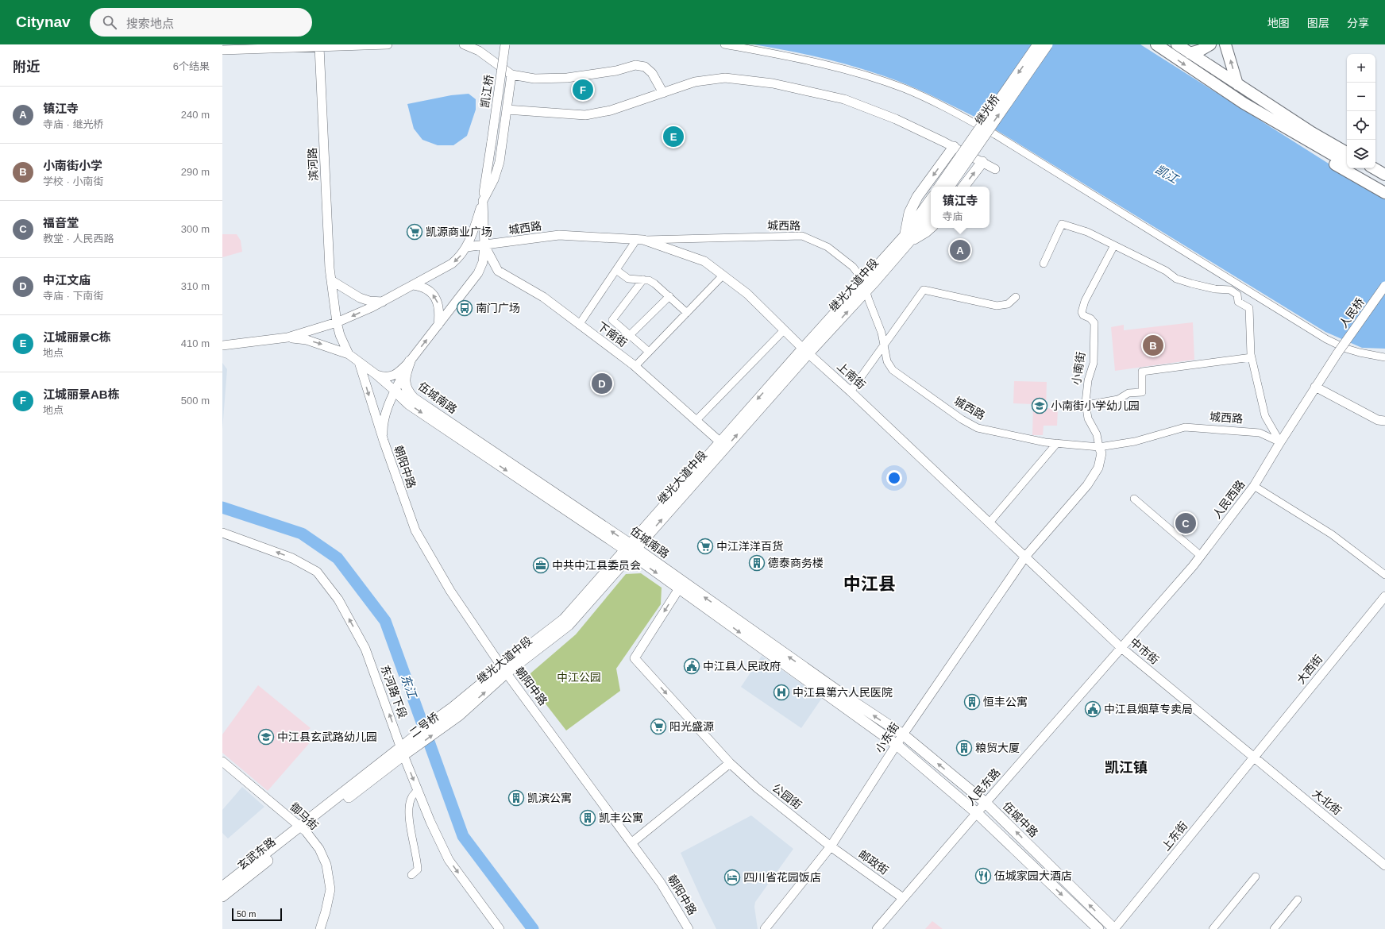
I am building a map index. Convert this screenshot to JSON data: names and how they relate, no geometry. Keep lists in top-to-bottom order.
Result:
{
  "streets": {
    "main road": [
      "继光桥",
      "继光大道中段",
      "伍城南路",
      "二号桥",
      "伍城中路",
      "玄武东路"
    ],
    "street": [
      "凯江桥",
      "滨河路",
      "城西路",
      "人民桥",
      "下南街",
      "小南街",
      "上南街",
      "朝阳中路",
      "人民西路",
      "中市街",
      "大西街",
      "东河路下段",
      "小东街",
      "人民东路",
      "公园街",
      "大北街",
      "御马街",
      "上东街",
      "邮政街"
    ]
  },
  "crossings": [
    ["城西路", "继光大道中段"],
    ["城西路", "下南街"],
    ["城西路", "小南街"],
    ["城西路", "上南街"],
    ["城西路", "人民西路"],
    ["继光大道中段", "下南街"],
    ["继光大道中段", "上南街"],
    ["继光大道中段", "伍城南路"],
    ["继光大道中段", "朝阳中路"],
    ["继光大道中段", "二号桥"],
    ["人民桥", "人民西路"],
    ["小南街", "上南街"],
    ["小南街", "中市街"],
    ["小南街", "小东街"],
    ["上南街", "中市街"],
    ["上南街", "小东街"],
    ["伍城南路", "小东街"],
    ["伍城南路", "公园街"],
    ["伍城南路", "伍城中路"],
    ["人民西路", "中市街"],
    ["人民西路", "人民东路"],
    ["中市街", "大西街"],
    ["中市街", "小东街"],
    ["中市街", "人民东路"],
    ["中市街", "大北街"],
    ["中市街", "上东街"],
    ["大西街", "大北街"],
    ["大西街", "上东街"],
    ["东河路下段", "二号桥"],
    ["二号桥", "御马街"],
    ["二号桥", "玄武东路"],
    ["小东街", "公园街"],
    ["小东街", "伍城中路"],
    ["小东街", "邮政街"],
    ["人民东路", "伍城中路"],
    ["人民东路", "邮政街"],
    ["公园街", "邮政街"],
    ["大北街", "上东街"],
    ["御马街", "玄武东路"],
    ["伍城中路", "上东街"]
  ],
  "one_way": ["公园街"],
  "districts": ["中江县", "凯江镇"],
  "water": ["凯江", "东江"],
  "parks": ["中江公园"],
  "places": {
    "supermarket": ["凯源商业广场", "中江洋洋百货", "阳光盛源"],
    "bus stop": ["南门广场"],
    "school or university": ["小南街小学幼儿园", "中江县玄武路幼儿园"],
    "building": [
      "德泰商务楼",
      "恒丰公寓",
      "粮贸大厦",
      "凯滨公寓",
      "凯丰公寓"
    ],
    "office": ["中共中江县委员会"],
    "public building": ["中江县人民政府", "中江县烟草专卖局"],
    "hospital": ["中江县第六人民医院"],
    "restaurant": ["伍城家园大酒店"],
    "hotel": ["四川省花园饭店"]
  },
  "scale_bar": "50 m",
  "page": {
    "header": "Citynav",
    "search": "搜索地点",
    "nav": ["地图", "图层", "分享"],
    "heading": ["附近", "6个结果"],
    "map_buttons": ["+", "−"],
    "pins": [
      "F",
      "E",
      "A",
      "B",
      "D",
      "C"
    ],
    "list": [
      {
        "mark": "A",
        "name": "镇江寺",
        "note": "寺庙 · 继光桥",
        "value": "240 m"
      },
      {
        "mark": "B",
        "name": "小南街小学",
        "note": "学校 · 小南街",
        "value": "290 m"
      },
      {
        "mark": "C",
        "name": "福音堂",
        "note": "教堂 · 人民西路",
        "value": "300 m"
      },
      {
        "mark": "D",
        "name": "中江文庙",
        "note": "寺庙 · 下南街",
        "value": "310 m"
      },
      {
        "mark": "E",
        "name": "江城丽景C栋",
        "note": "地点",
        "value": "410 m"
      },
      {
        "mark": "F",
        "name": "江城丽景AB栋",
        "note": "地点",
        "value": "500 m"
      }
    ],
    "popup": ["镇江寺", "寺庙"],
    "scale": "50 m"
  }
}
